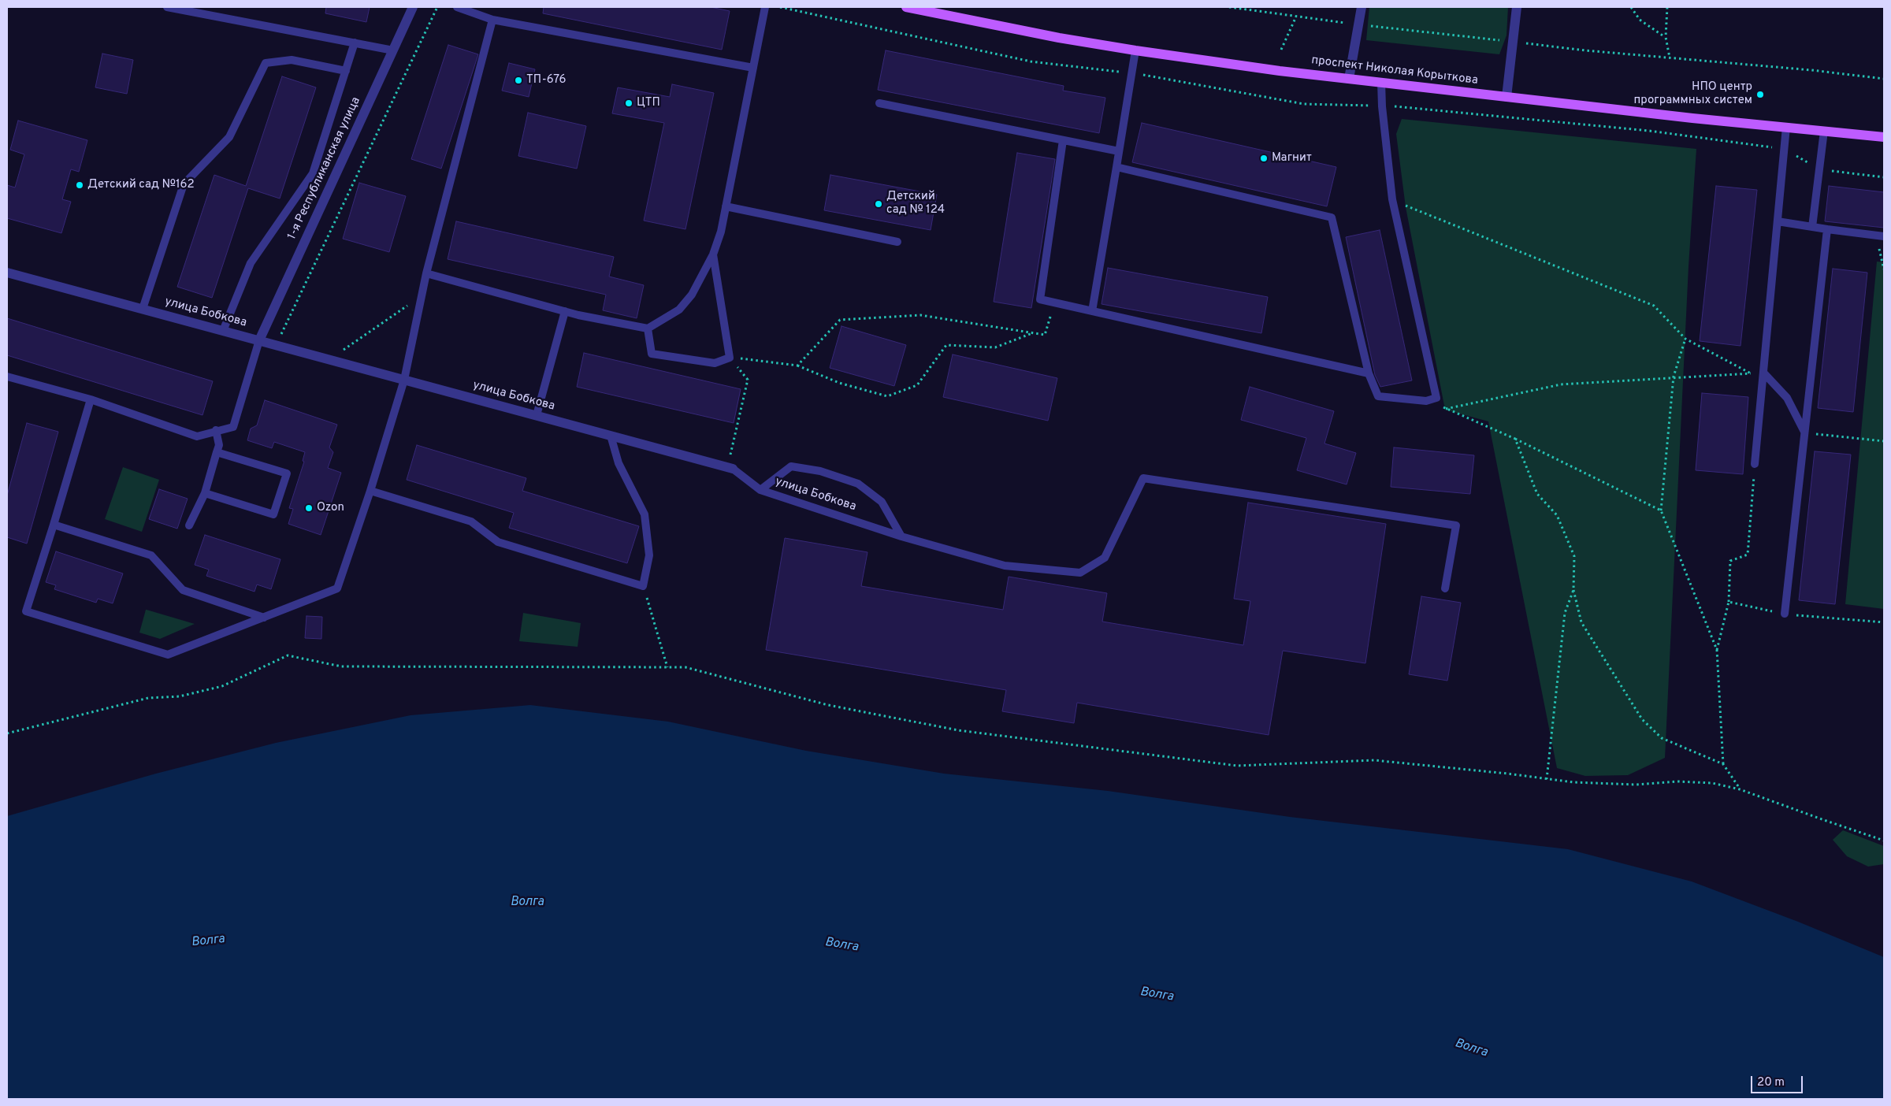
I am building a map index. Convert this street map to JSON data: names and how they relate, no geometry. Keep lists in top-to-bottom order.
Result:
{
  "streets": {
    "main road": ["проспект Николая Корыткова"],
    "street": ["1-я Республиканская улица", "улица Бобкова"]
  },
  "crossings": [
    ["1-я Республиканская улица", "улица Бобкова"]
  ],
  "water": ["Волга"],
  "places": [
    "ТП-676",
    "НПО центр программных систем",
    "ЦТП",
    "Магнит",
    "Детский сад №162",
    "Детский сад № 124",
    "Ozon"
  ],
  "scale_bar": "20 m"
}
